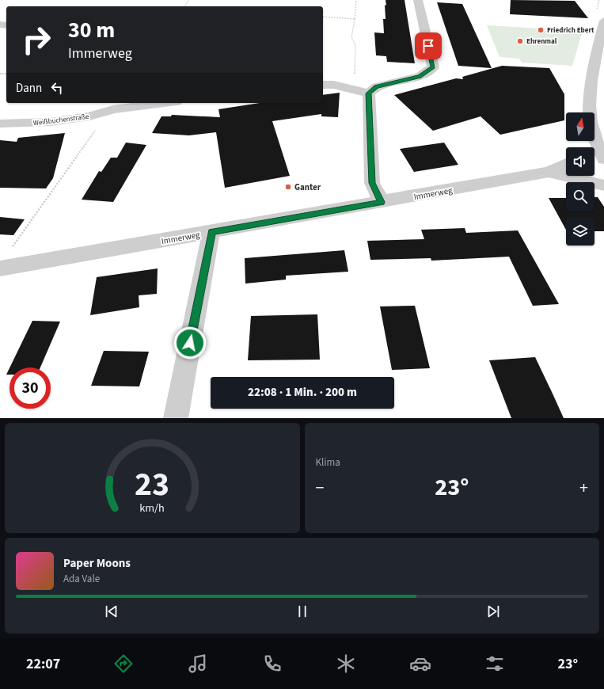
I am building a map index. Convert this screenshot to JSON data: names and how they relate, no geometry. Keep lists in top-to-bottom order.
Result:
{
  "streets": {
    "street": ["Weißbuchenstraße", "Immerweg"]
  },
  "places": ["Friedrich Ebert", "Ehrenmal", "Ganter"],
  "north": "top",
  "page": {
    "turn": ["30 m", "Immerweg"],
    "then": "Dann",
    "limit": "30",
    "trip": "22:08 · 1 Min. · 200 m",
    "tile": "Klima",
    "heat": ["−", "23°", "+"],
    "song": ["Paper Moons", "Ada Vale"],
    "tabs": ["22:07", "23°"],
    "gauge": ["23", "km/h"]
  }
}
